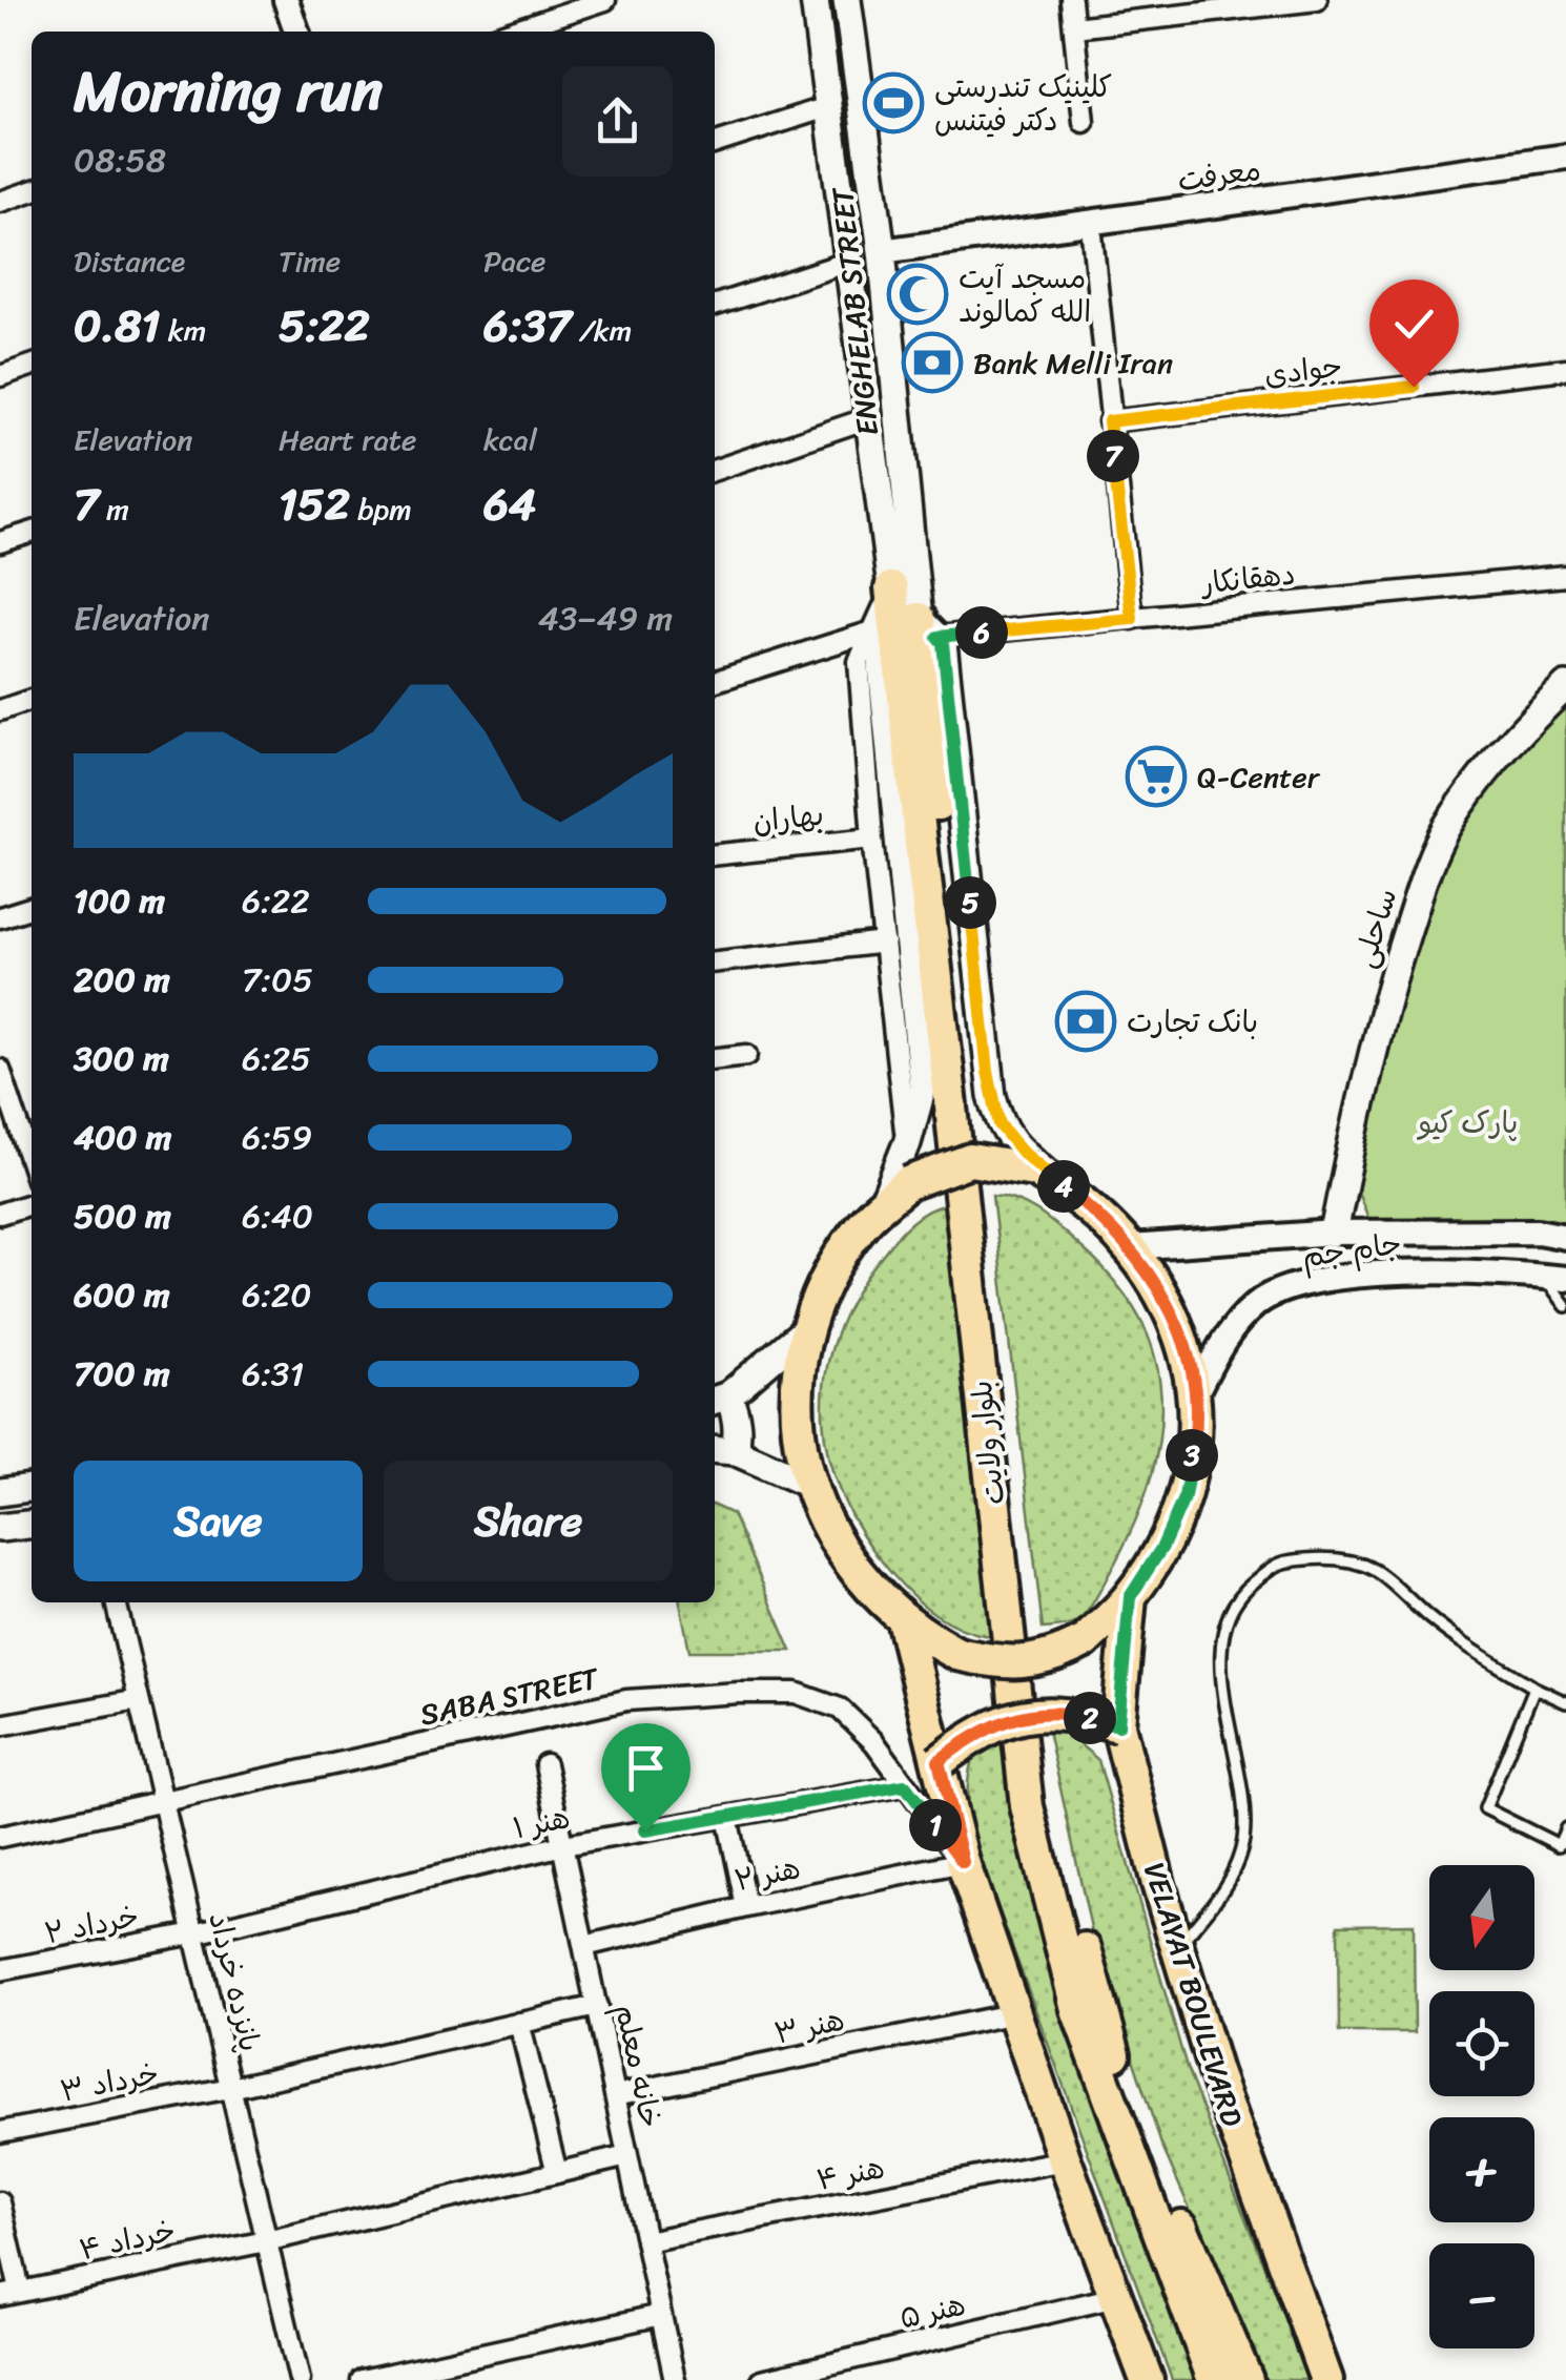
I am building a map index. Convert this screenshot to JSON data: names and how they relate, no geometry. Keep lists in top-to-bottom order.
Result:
{
  "streets": {
    "main road": [
      "ENGHELAB STREET",
      "ساحلی",
      "بلوار ولایت",
      "VELAYAT BOULEVARD"
    ],
    "street": [
      "معرفت",
      "جوادی",
      "دهقانکار",
      "بهاران",
      "جام جم",
      "SABA STREET",
      "هنر ۱",
      "هنر ۲",
      "خرداد ۲",
      "پانزده خرداد",
      "هنر ۳",
      "خانه معلم",
      "خرداد ۳",
      "هنر ۴",
      "خرداد ۴",
      "هنر ۵"
    ]
  },
  "crossings": [
    ["معرفت", "ENGHELAB STREET"],
    ["ENGHELAB STREET", "دهقانکار"],
    ["ENGHELAB STREET", "بلوار ولایت"],
    ["دهقانکار", "بلوار ولایت"],
    ["ساحلی", "جام جم"],
    ["SABA STREET", "هنر ۱"],
    ["SABA STREET", "هنر ۲"],
    ["SABA STREET", "پانزده خرداد"],
    ["هنر ۱", "خرداد ۲"],
    ["هنر ۱", "پانزده خرداد"],
    ["هنر ۱", "خانه معلم"],
    ["هنر ۲", "خانه معلم"],
    ["خرداد ۲", "پانزده خرداد"],
    ["پانزده خرداد", "خرداد ۳"],
    ["پانزده خرداد", "خرداد ۴"],
    ["هنر ۳", "خانه معلم"],
    ["خانه معلم", "هنر ۴"],
    ["خانه معلم", "خرداد ۴"]
  ],
  "parks": ["پارک کیو"],
  "places": {
    "sports": ["کلینیک تندرستی دکتر فیتنس"],
    "mosque": ["مسجد آیت الله کمالوند"],
    "bank": ["Bank Melli Iran", "بانک تجارت"],
    "supermarket": ["Q-Center"]
  },
  "north": "bottom",
  "page": {
    "heading": ["Morning run", "08:58"],
    "stats": [
      ["Distance", "0.81 km"],
      ["Time", "5:22"],
      ["Pace", "6:37 /km"],
      ["Elevation", "7 m"],
      ["Heart rate", "152 bpm"],
      ["kcal", "64"]
    ],
    "pins": [
      "7",
      "6",
      "5",
      "4",
      "3",
      "2",
      "1"
    ],
    "chart": ["Elevation", "43–49 m"],
    "list": [
      {
        "name": "100 m",
        "note": "6:22"
      },
      {
        "name": "200 m",
        "note": "7:05"
      },
      {
        "name": "300 m",
        "note": "6:25"
      },
      {
        "name": "400 m",
        "note": "6:59"
      },
      {
        "name": "500 m",
        "note": "6:40"
      },
      {
        "name": "600 m",
        "note": "6:20"
      },
      {
        "name": "700 m",
        "note": "6:31"
      }
    ],
    "buttons": ["Save", "Share"],
    "map_buttons": ["+", "−"]
  }
}
